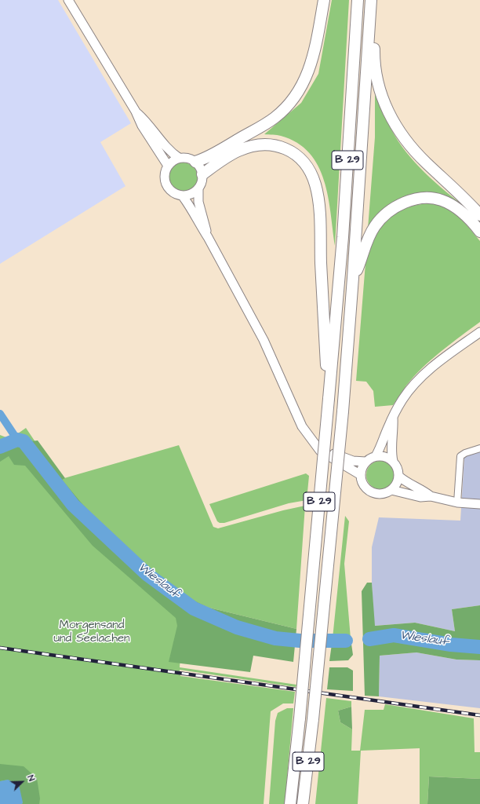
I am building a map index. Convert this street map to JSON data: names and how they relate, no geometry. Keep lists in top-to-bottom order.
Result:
{
  "streets": {
    "highway": ["B 29"]
  },
  "water": ["Wieslauf"],
  "parks": ["Morgensand und Seelachen"],
  "north": "top right"
}
